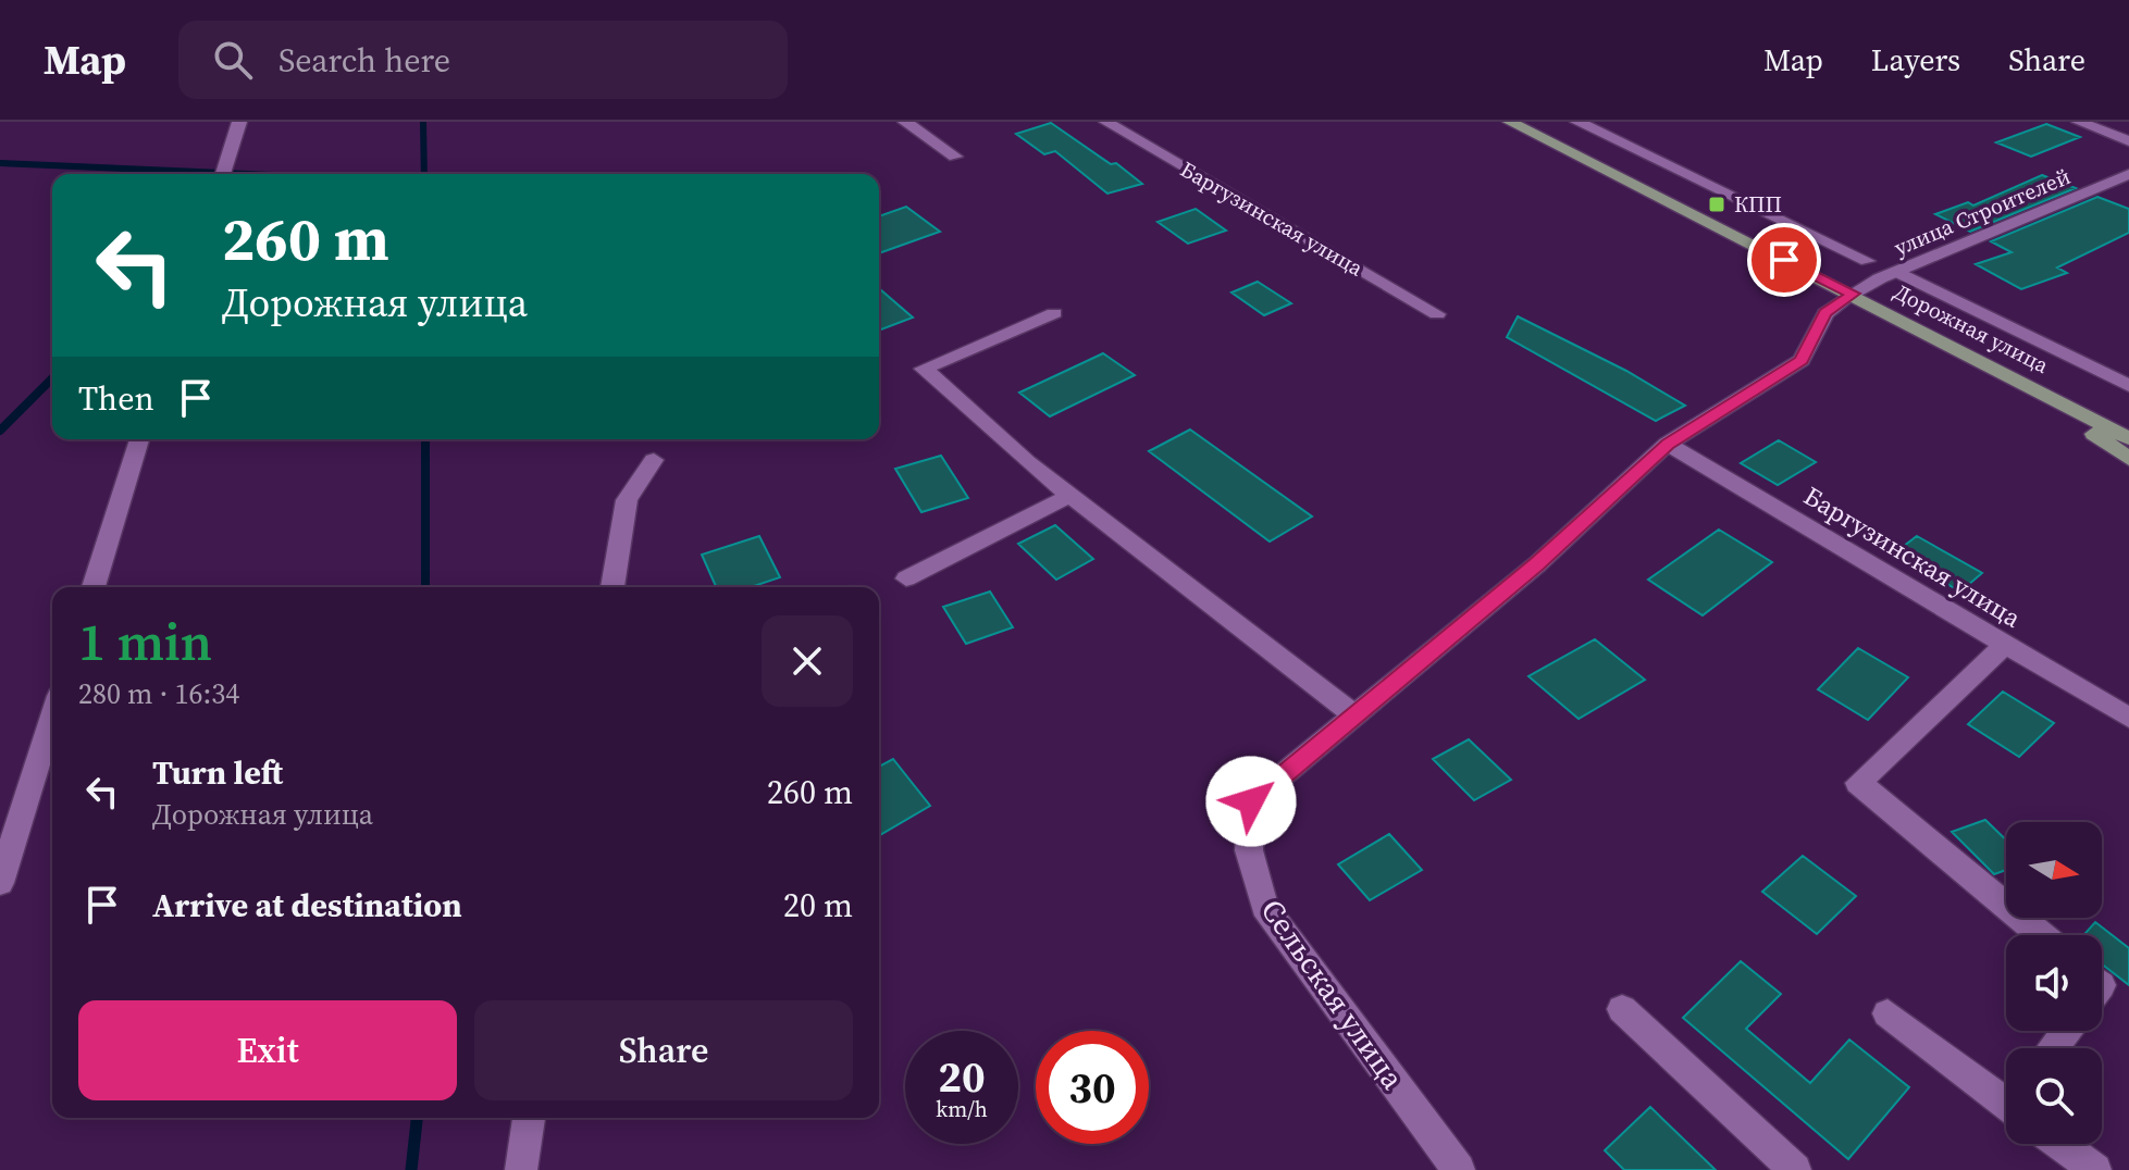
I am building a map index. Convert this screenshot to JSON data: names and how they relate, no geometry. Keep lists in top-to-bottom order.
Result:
{
  "streets": {
    "main road": ["Дорожная улица"],
    "street": ["улица Строителей", "Баргузинская улица", "Сельская улица"]
  },
  "crossings": [
    ["улица Строителей", "Баргузинская улица"],
    ["улица Строителей", "Дорожная улица"],
    ["улица Строителей", "Сельская улица"]
  ],
  "places": {
    "transit": ["КПП"]
  },
  "north": "right",
  "page": {
    "header": "Map",
    "search": "Search here",
    "nav": ["Map", "Layers", "Share"],
    "turn": ["260 m", "Дорожная улица"],
    "then": "Then",
    "heading": ["1 min", "280 m · 16:34"],
    "list": [
      {
        "name": "Turn left",
        "note": "Дорожная улица",
        "value": "260 m"
      },
      {
        "name": "Arrive at destination",
        "value": "20 m"
      }
    ],
    "buttons": ["Exit", "Share"],
    "speed": "20 km/h",
    "limit": "30"
  }
}
